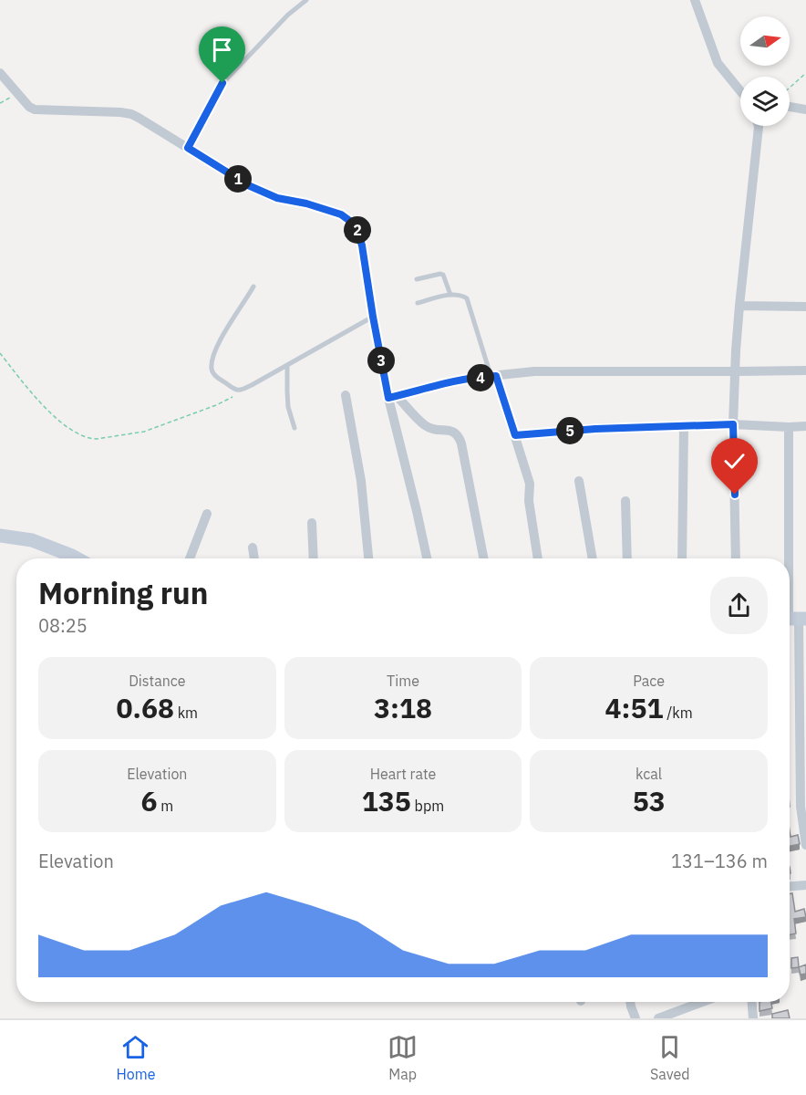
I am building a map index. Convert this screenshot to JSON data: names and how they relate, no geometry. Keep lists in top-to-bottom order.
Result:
{
  "north": "right",
  "page": {
    "pins": [
      "1",
      "2",
      "3",
      "4",
      "5"
    ],
    "heading": ["Morning run", "08:25"],
    "stats": [
      ["Distance", "0.68 km"],
      ["Time", "3:18"],
      ["Pace", "4:51 /km"],
      ["Elevation", "6 m"],
      ["Heart rate", "135 bpm"],
      ["kcal", "53"]
    ],
    "chart": ["Elevation", "131–136 m"],
    "tabs": ["Home", "Map", "Saved"]
  }
}
